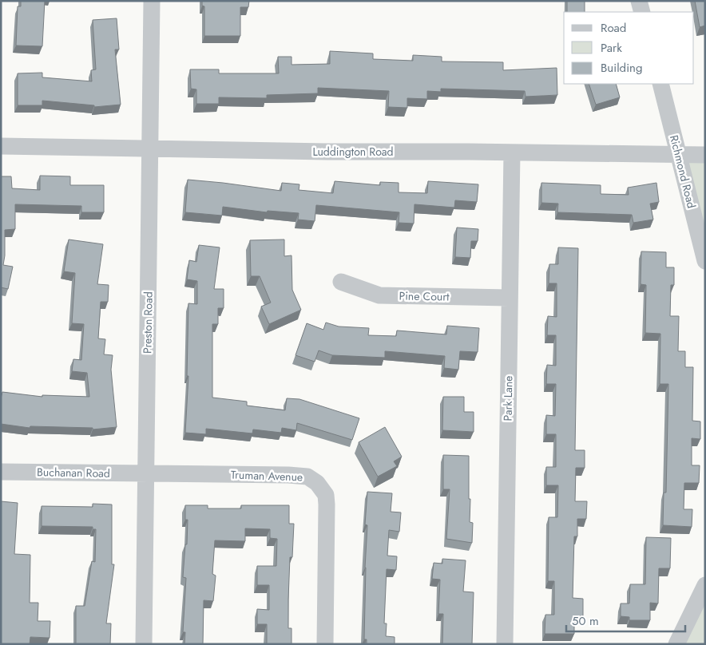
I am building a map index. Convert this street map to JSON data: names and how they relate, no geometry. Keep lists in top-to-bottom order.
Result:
{
  "streets": {
    "street": [
      "Luddington Road",
      "Richmond Road",
      "Pine Court",
      "Preston Road",
      "Park Lane",
      "Buchanan Road",
      "Truman Avenue"
    ]
  },
  "crossings": [
    ["Luddington Road", "Richmond Road"],
    ["Luddington Road", "Preston Road"],
    ["Luddington Road", "Park Lane"],
    ["Pine Court", "Park Lane"],
    ["Preston Road", "Buchanan Road"],
    ["Preston Road", "Truman Avenue"],
    ["Buchanan Road", "Truman Avenue"]
  ],
  "legend": ["Road", "Park", "Building"],
  "scale_bar": "50 m"
}
